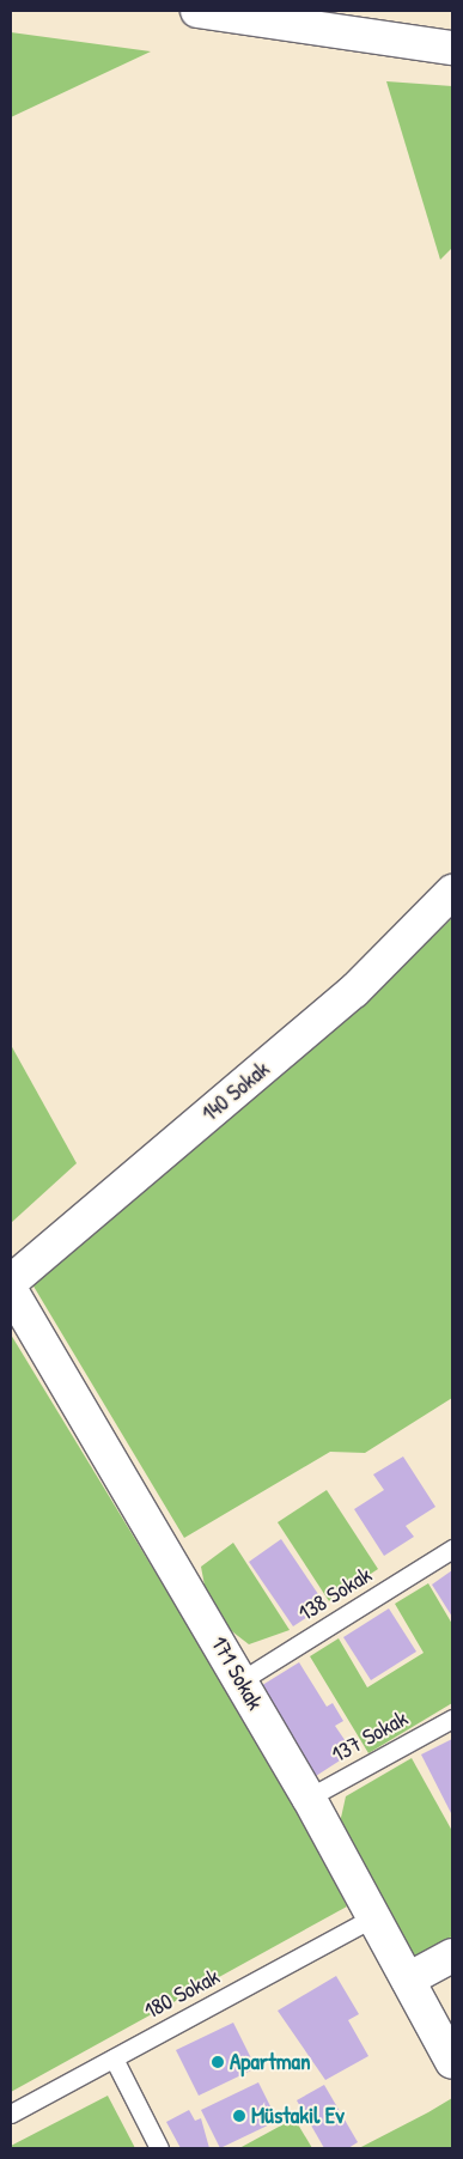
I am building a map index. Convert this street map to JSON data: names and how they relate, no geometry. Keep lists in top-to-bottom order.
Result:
{
  "streets": {
    "street": ["140 Sokak", "171 Sokak"],
    "lane": ["138 Sokak", "137 Sokak", "180 Sokak"]
  },
  "crossings": [
    ["138 Sokak", "171 Sokak"],
    ["171 Sokak", "137 Sokak"],
    ["171 Sokak", "180 Sokak"]
  ],
  "places": ["Apartman", "Müstakil Ev"]
}
